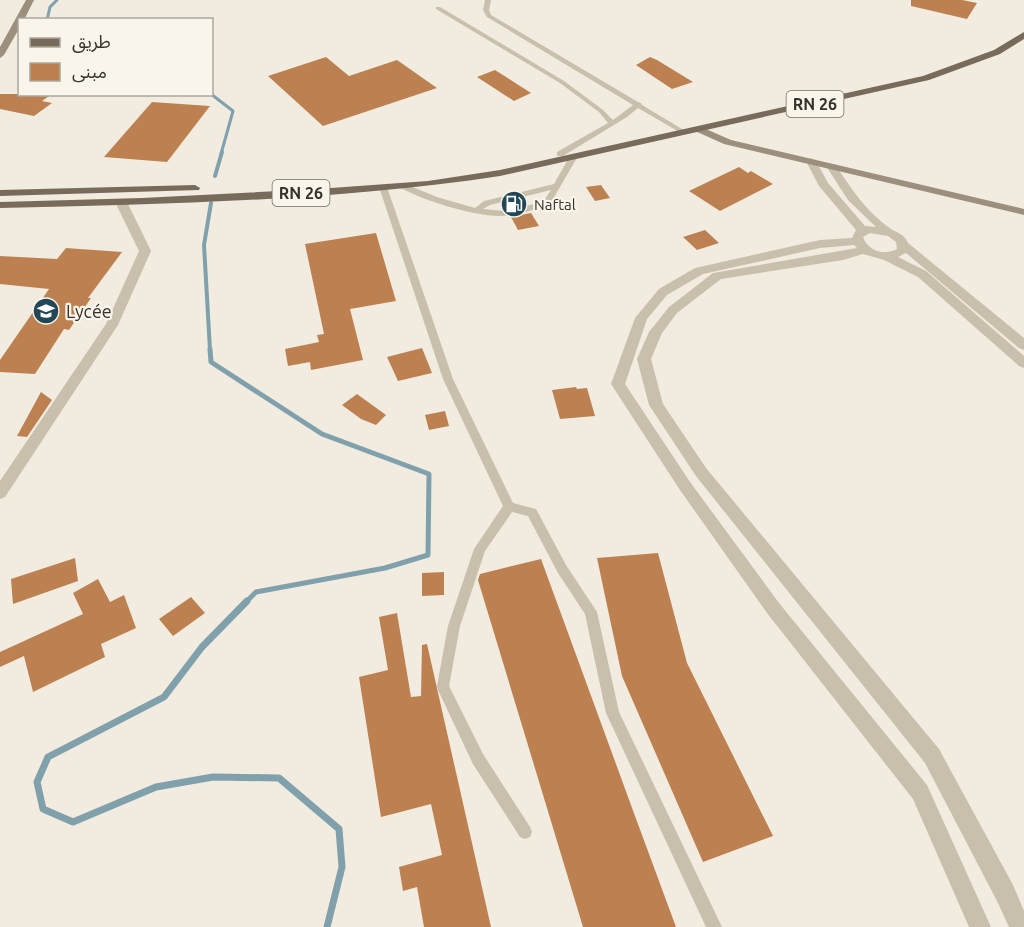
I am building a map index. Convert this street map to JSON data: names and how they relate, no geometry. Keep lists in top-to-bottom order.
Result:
{
  "streets": {
    "main road": ["RN 26"]
  },
  "places": {
    "fuel station": ["Naftal"],
    "school or university": ["Lycée"]
  },
  "legend": ["طريق", "مبنى"]
}
